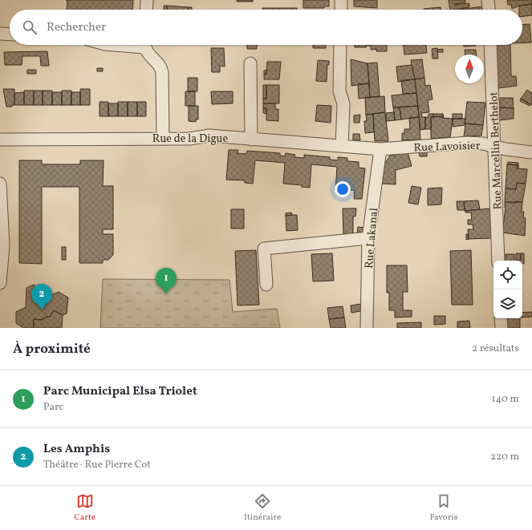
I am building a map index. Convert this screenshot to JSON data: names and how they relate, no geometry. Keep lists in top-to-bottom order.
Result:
{
  "streets": {
    "street": [
      "Rue de la Digue",
      "Rue Lavoisier",
      "Rue Marcellin Berthelot",
      "Rue Lakanal"
    ]
  },
  "crossings": [
    ["Rue de la Digue", "Rue Lavoisier"],
    ["Rue de la Digue", "Rue Lakanal"],
    ["Rue Lavoisier", "Rue Marcellin Berthelot"],
    ["Rue Lavoisier", "Rue Lakanal"]
  ],
  "north": "top",
  "page": {
    "search": "Rechercher",
    "pins": ["1", "2"],
    "heading": ["À proximité", "2 résultats"],
    "list": [
      {
        "mark": "1",
        "name": "Parc Municipal Elsa Triolet",
        "note": "Parc",
        "value": "140 m"
      },
      {
        "mark": "2",
        "name": "Les Amphis",
        "note": "Théâtre · Rue Pierre Cot",
        "value": "220 m"
      }
    ],
    "nav": ["Carte", "Itinéraire", "Favoris"]
  }
}
